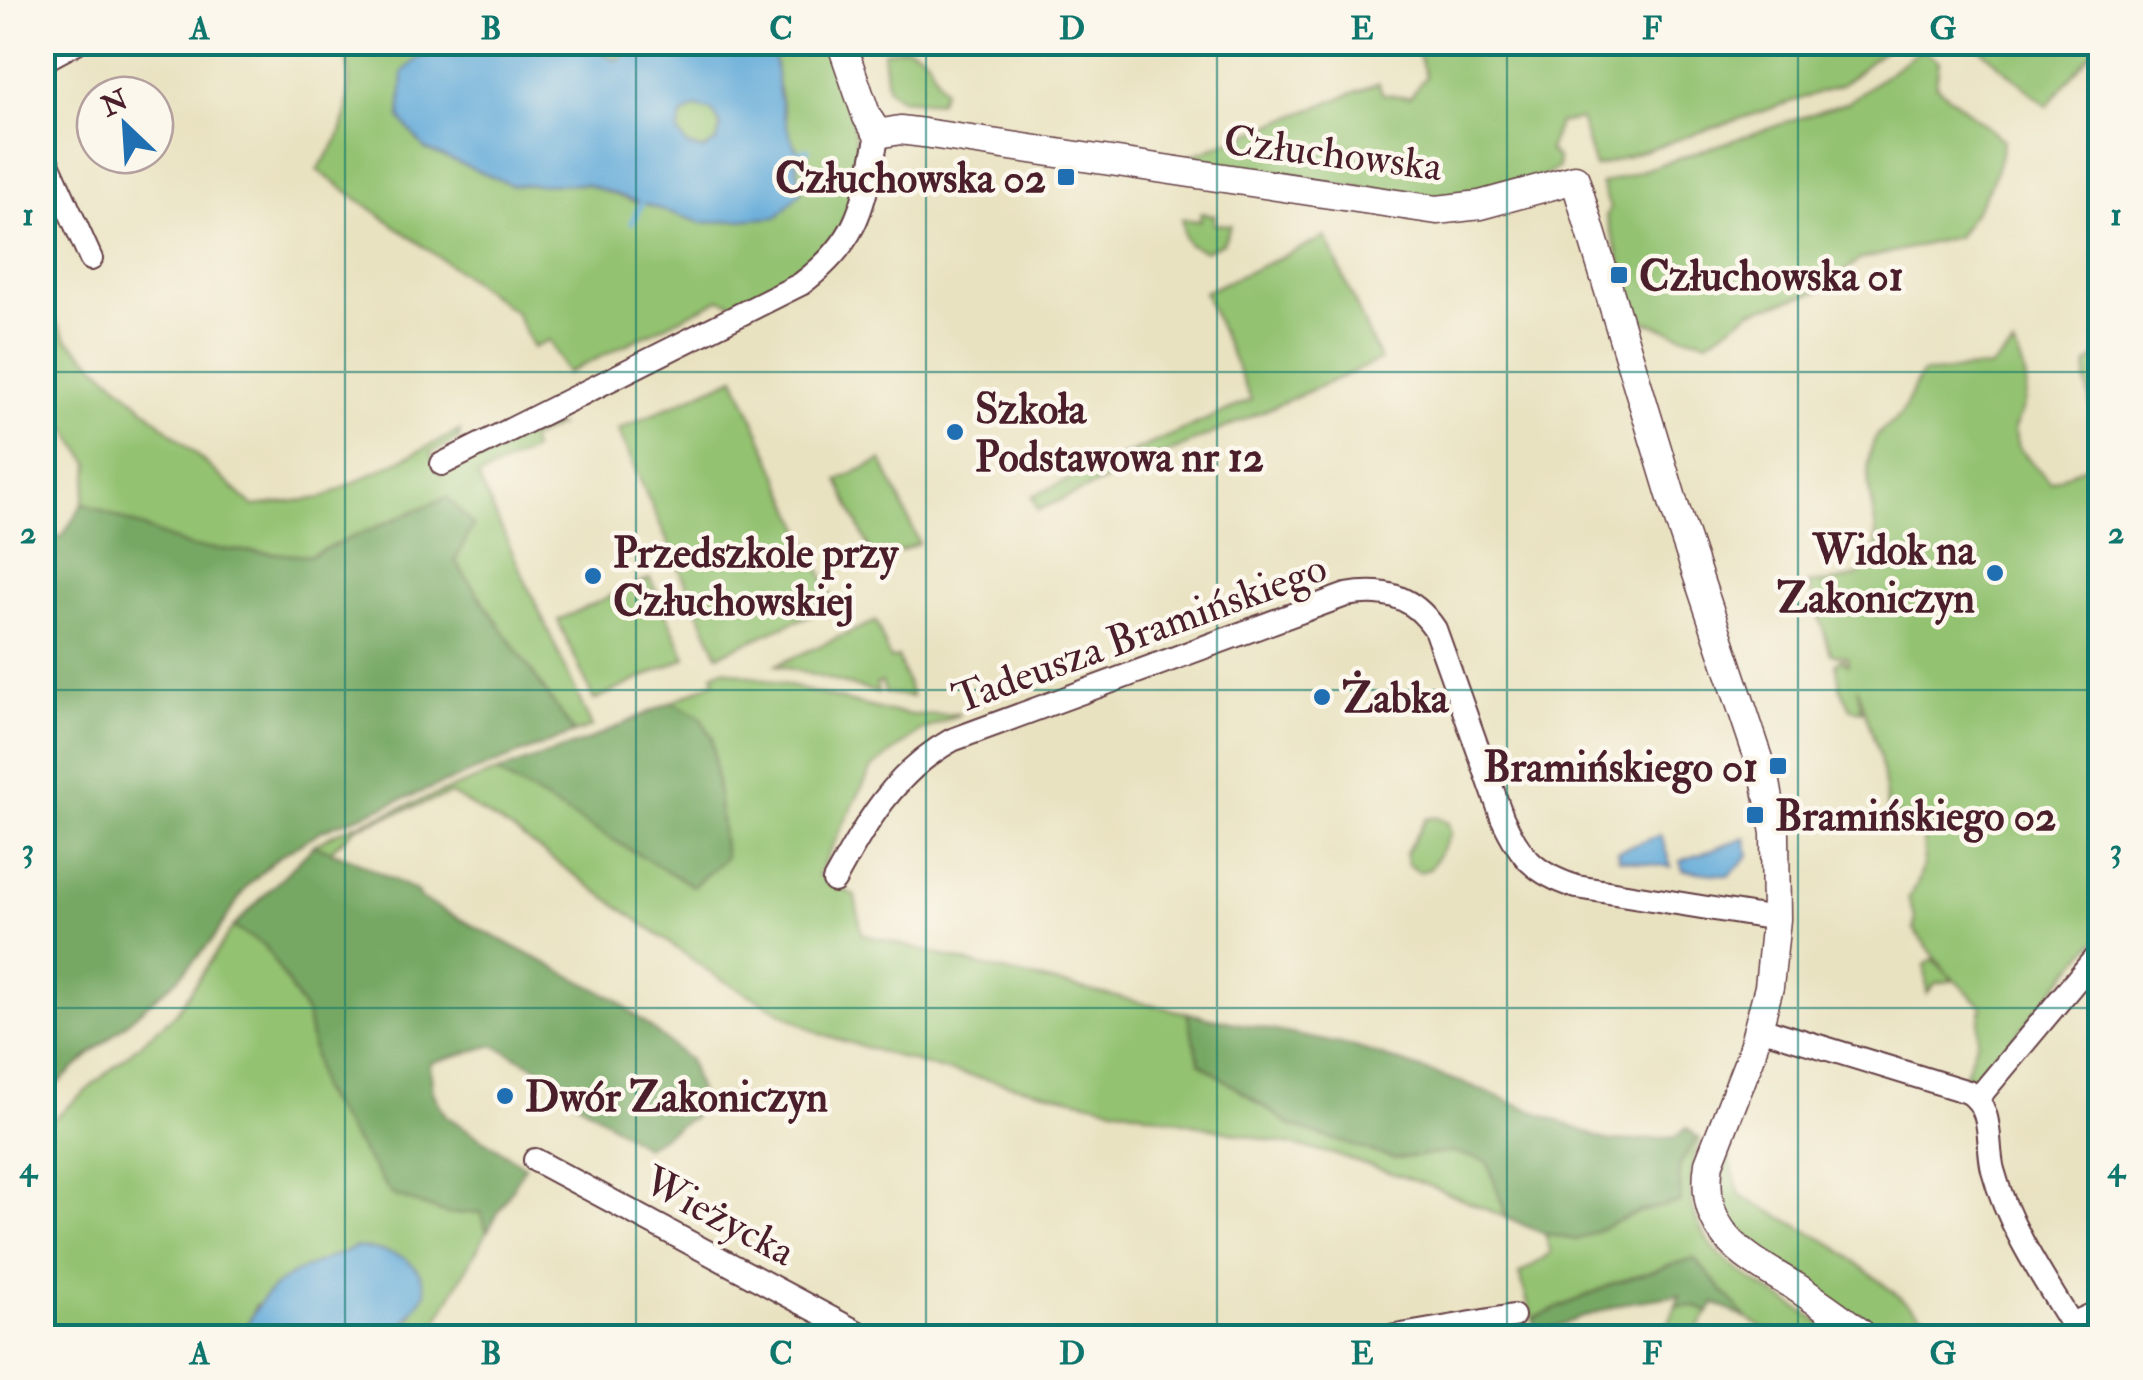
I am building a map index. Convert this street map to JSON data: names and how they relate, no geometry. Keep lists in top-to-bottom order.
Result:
{
  "streets": {
    "street": ["Człuchowska", "Tadeusza Bramińskiego", "Wieżycka"]
  },
  "crossings": [
    ["Człuchowska", "Tadeusza Bramińskiego"]
  ],
  "places": {
    "transit": [
      "Człuchowska 02",
      "Człuchowska 01",
      "Bramińskiego 01",
      "Bramińskiego 02"
    ],
    "other": [
      "Szkoła Podstawowa nr 12",
      "Widok na Zakoniczyn",
      "Przedszkole przy Człuchowskiej",
      "Żabka",
      "Dwór Zakoniczyn"
    ]
  },
  "north": "top left",
  "grid": {
    "columns": [
      "A",
      "B",
      "C",
      "D",
      "E",
      "F",
      "G"
    ],
    "rows": [
      "1",
      "2",
      "3",
      "4"
    ]
  }
}
